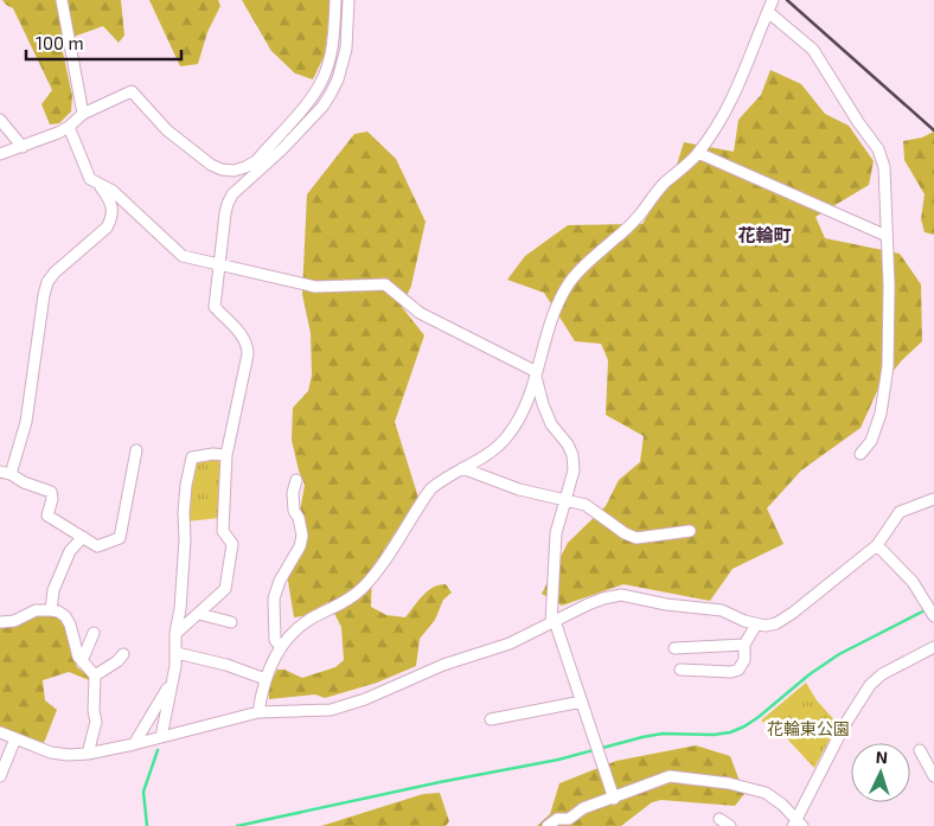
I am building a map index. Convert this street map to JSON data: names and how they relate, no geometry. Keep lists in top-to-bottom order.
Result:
{
  "districts": ["花輪町"],
  "parks": ["花輪東公園"],
  "scale_bar": "100 m",
  "north": "top"
}
